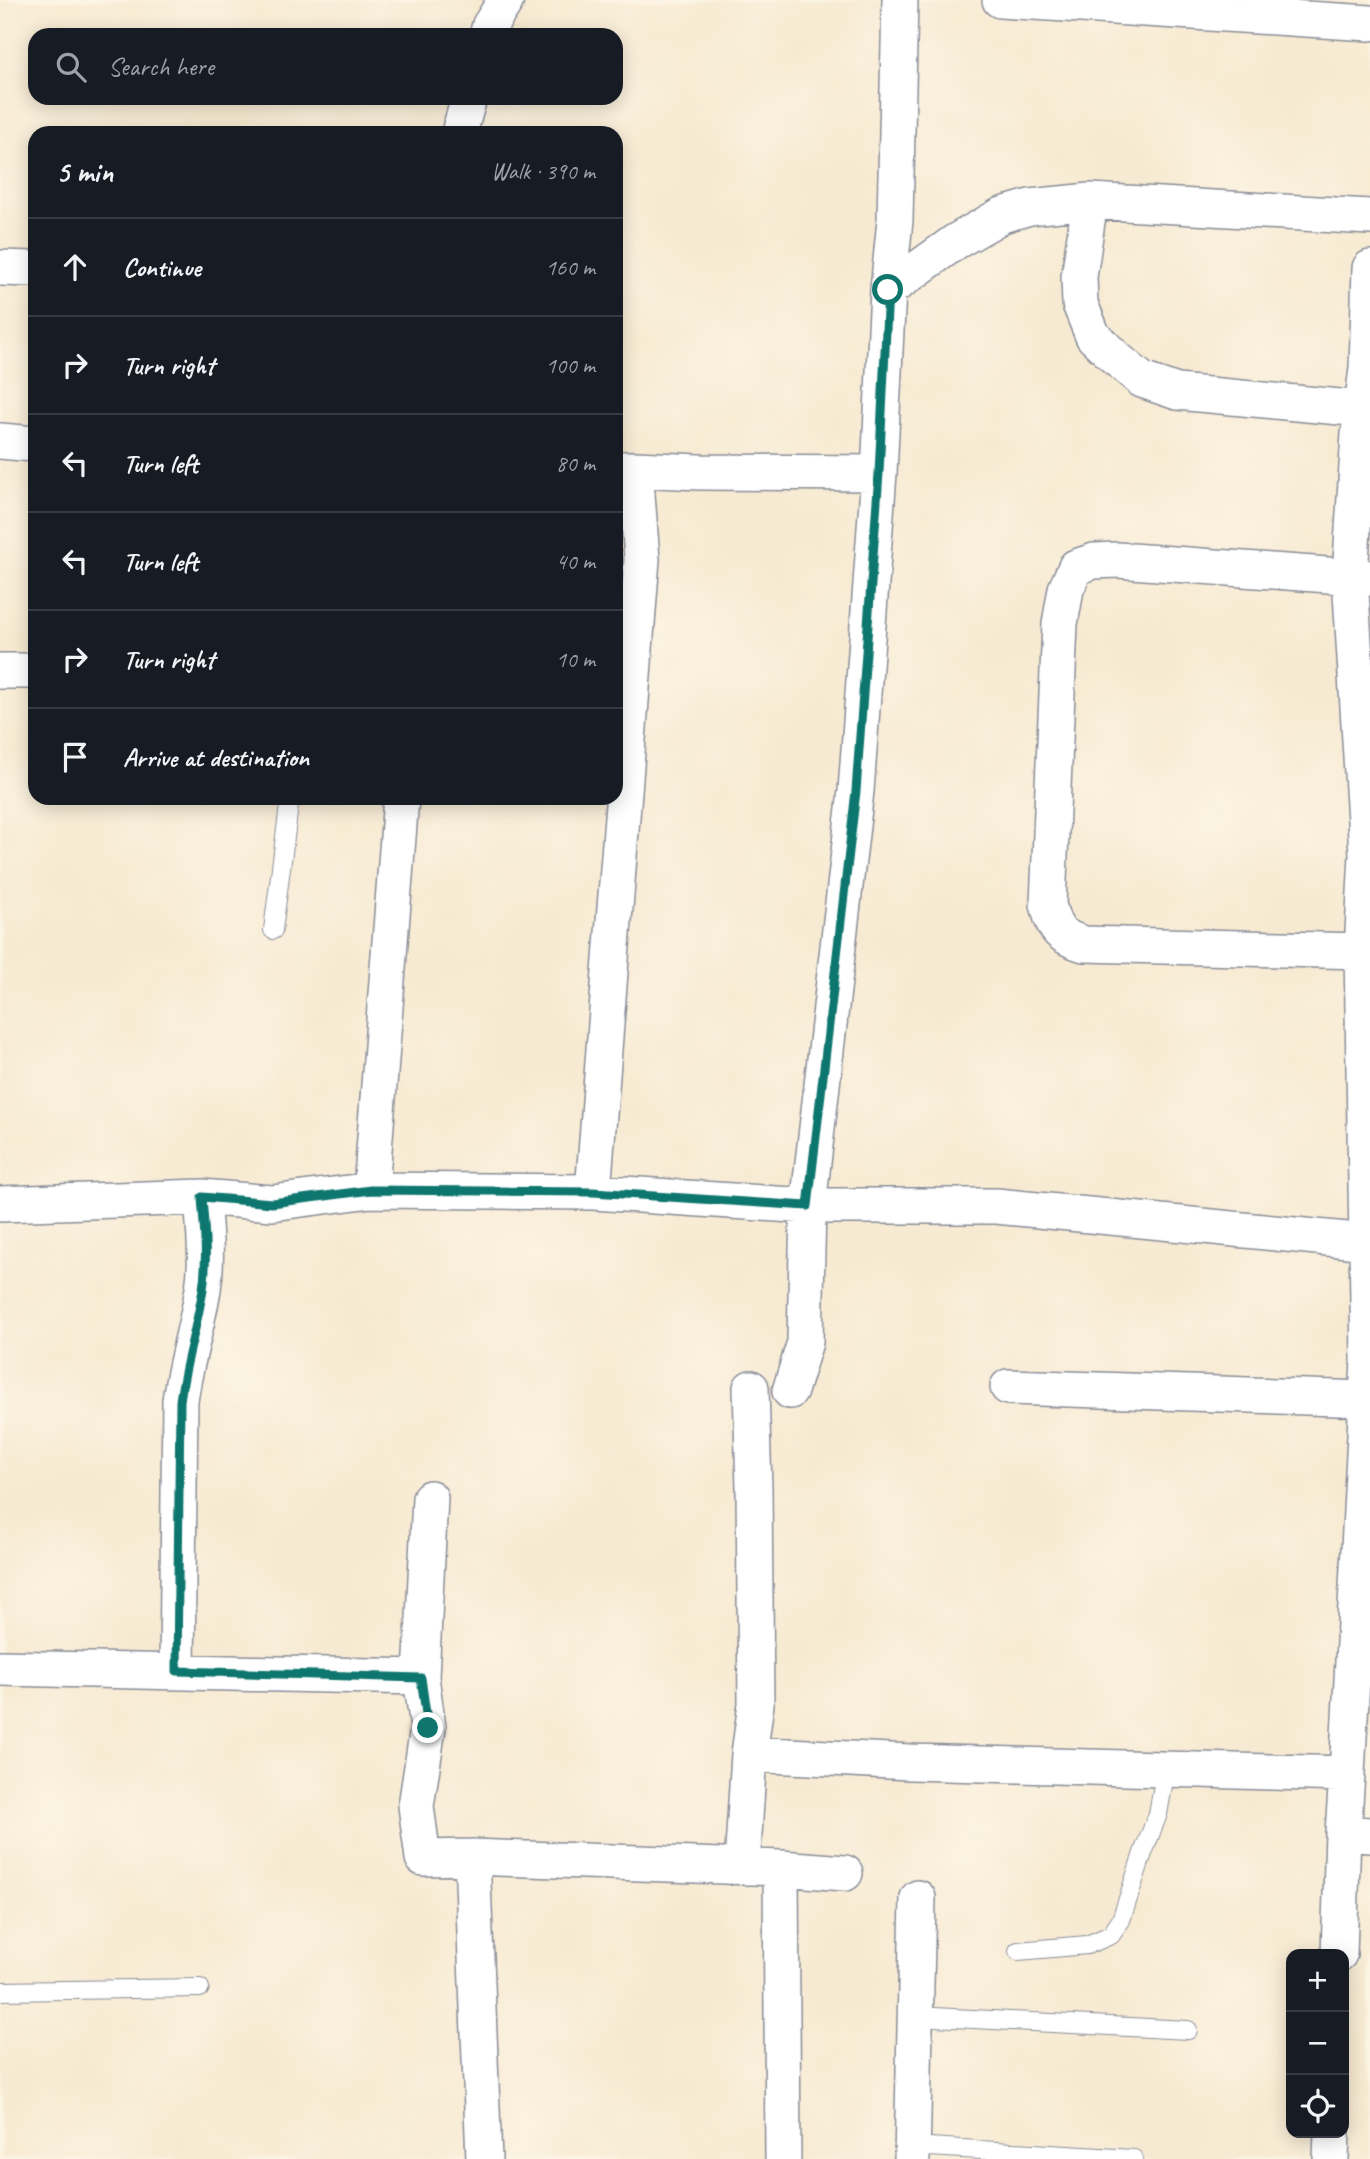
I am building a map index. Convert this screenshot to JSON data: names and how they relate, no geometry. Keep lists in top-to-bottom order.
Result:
{
  "page": {
    "search": "Search here",
    "heading": ["5 min", "Walk · 390 m"],
    "list": [
      ["Continue", "160 m"],
      ["Turn right", "100 m"],
      ["Turn left", "80 m"],
      ["Turn left", "40 m"],
      ["Turn right", "10 m"],
      "Arrive at destination"
    ],
    "map_buttons": ["+", "−"]
  }
}
